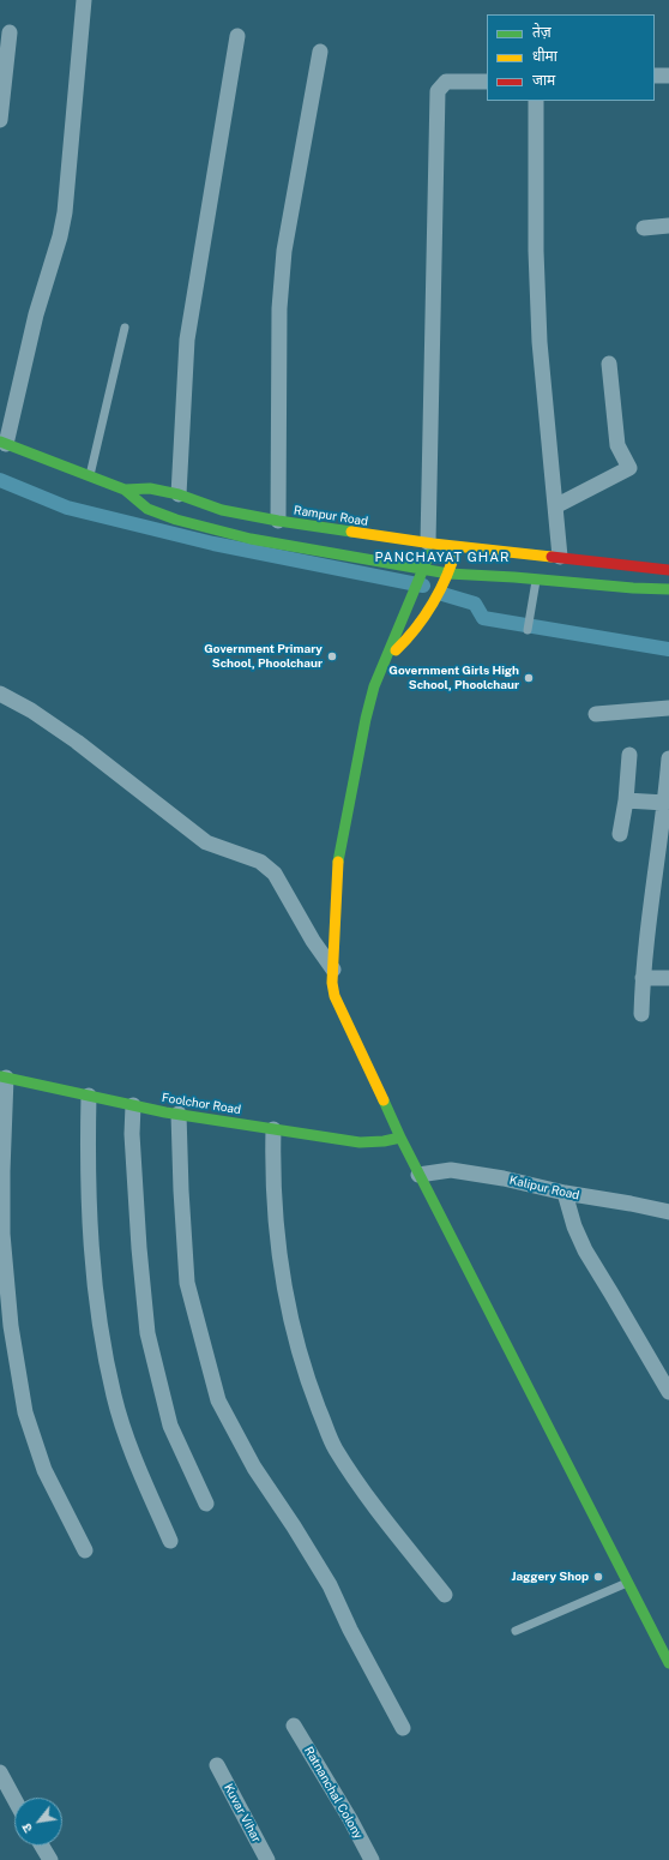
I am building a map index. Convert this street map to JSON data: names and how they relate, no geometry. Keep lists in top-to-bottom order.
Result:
{
  "streets": {
    "main road": ["Rampur Road", "Foolchor Road"],
    "street": ["Kalipur Road", "Ratnanchal Colony", "Kuvar Vihar"]
  },
  "districts": ["PANCHAYAT GHAR"],
  "places": ["Government Primary School, Phoolchaur", "Government Girls High School, Phoolchaur", "Jaggery Shop"],
  "legend": ["तेज़", "धीमा", "जाम"],
  "north": "bottom left"
}
